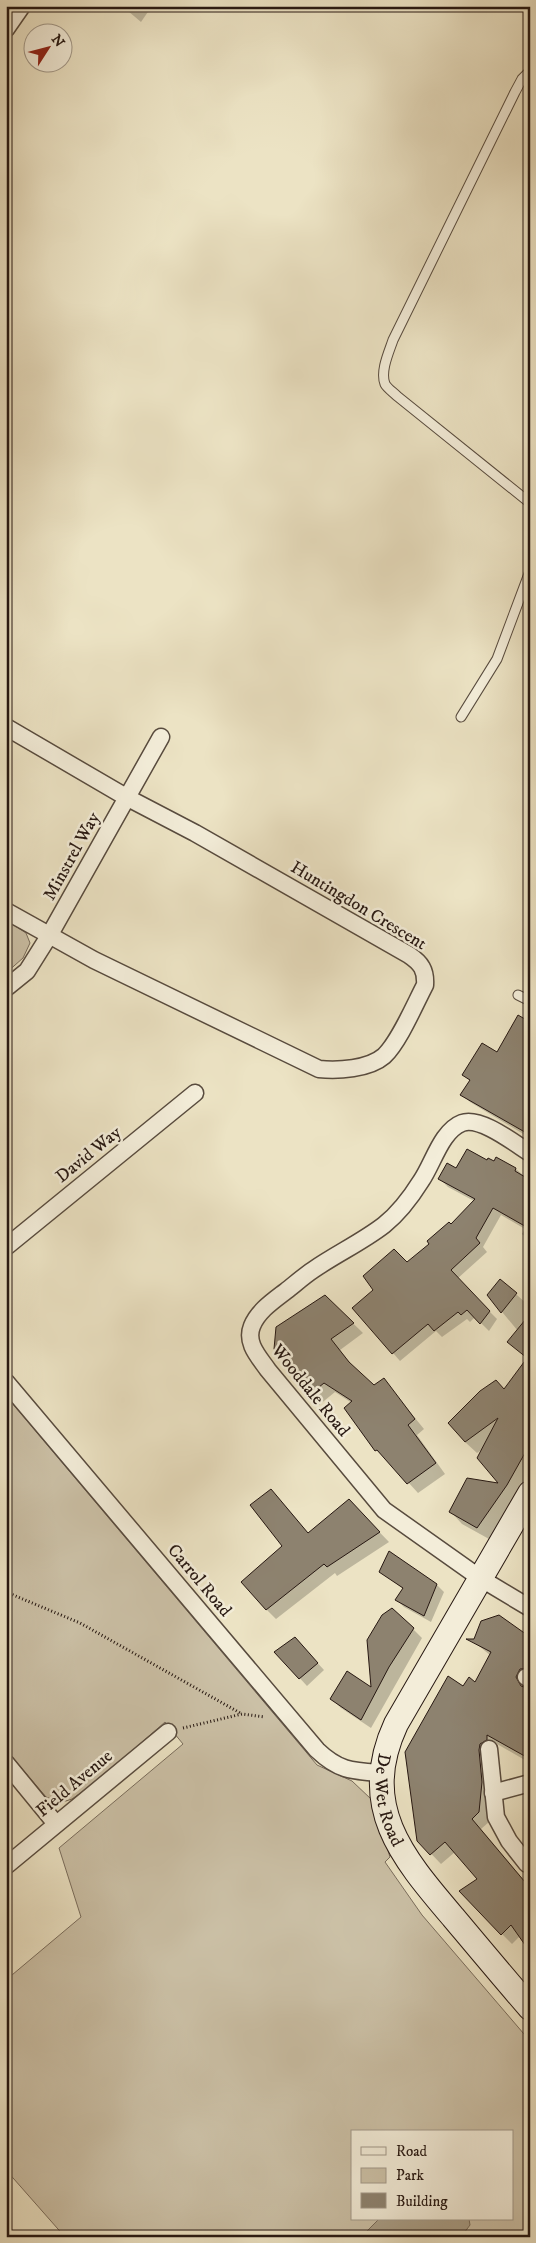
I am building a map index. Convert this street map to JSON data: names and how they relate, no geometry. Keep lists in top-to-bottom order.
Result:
{
  "streets": {
    "street": [
      "Minstrel Way",
      "Huntingdon Crescent",
      "David Way",
      "Wooddale Road",
      "Carrol Road",
      "Field Avenue",
      "De Wet Road"
    ]
  },
  "crossings": [
    ["Minstrel Way", "Huntingdon Crescent"],
    ["Wooddale Road", "De Wet Road"],
    ["Carrol Road", "De Wet Road"]
  ],
  "legend": ["Road", "Park", "Building"],
  "north": "top right"
}
